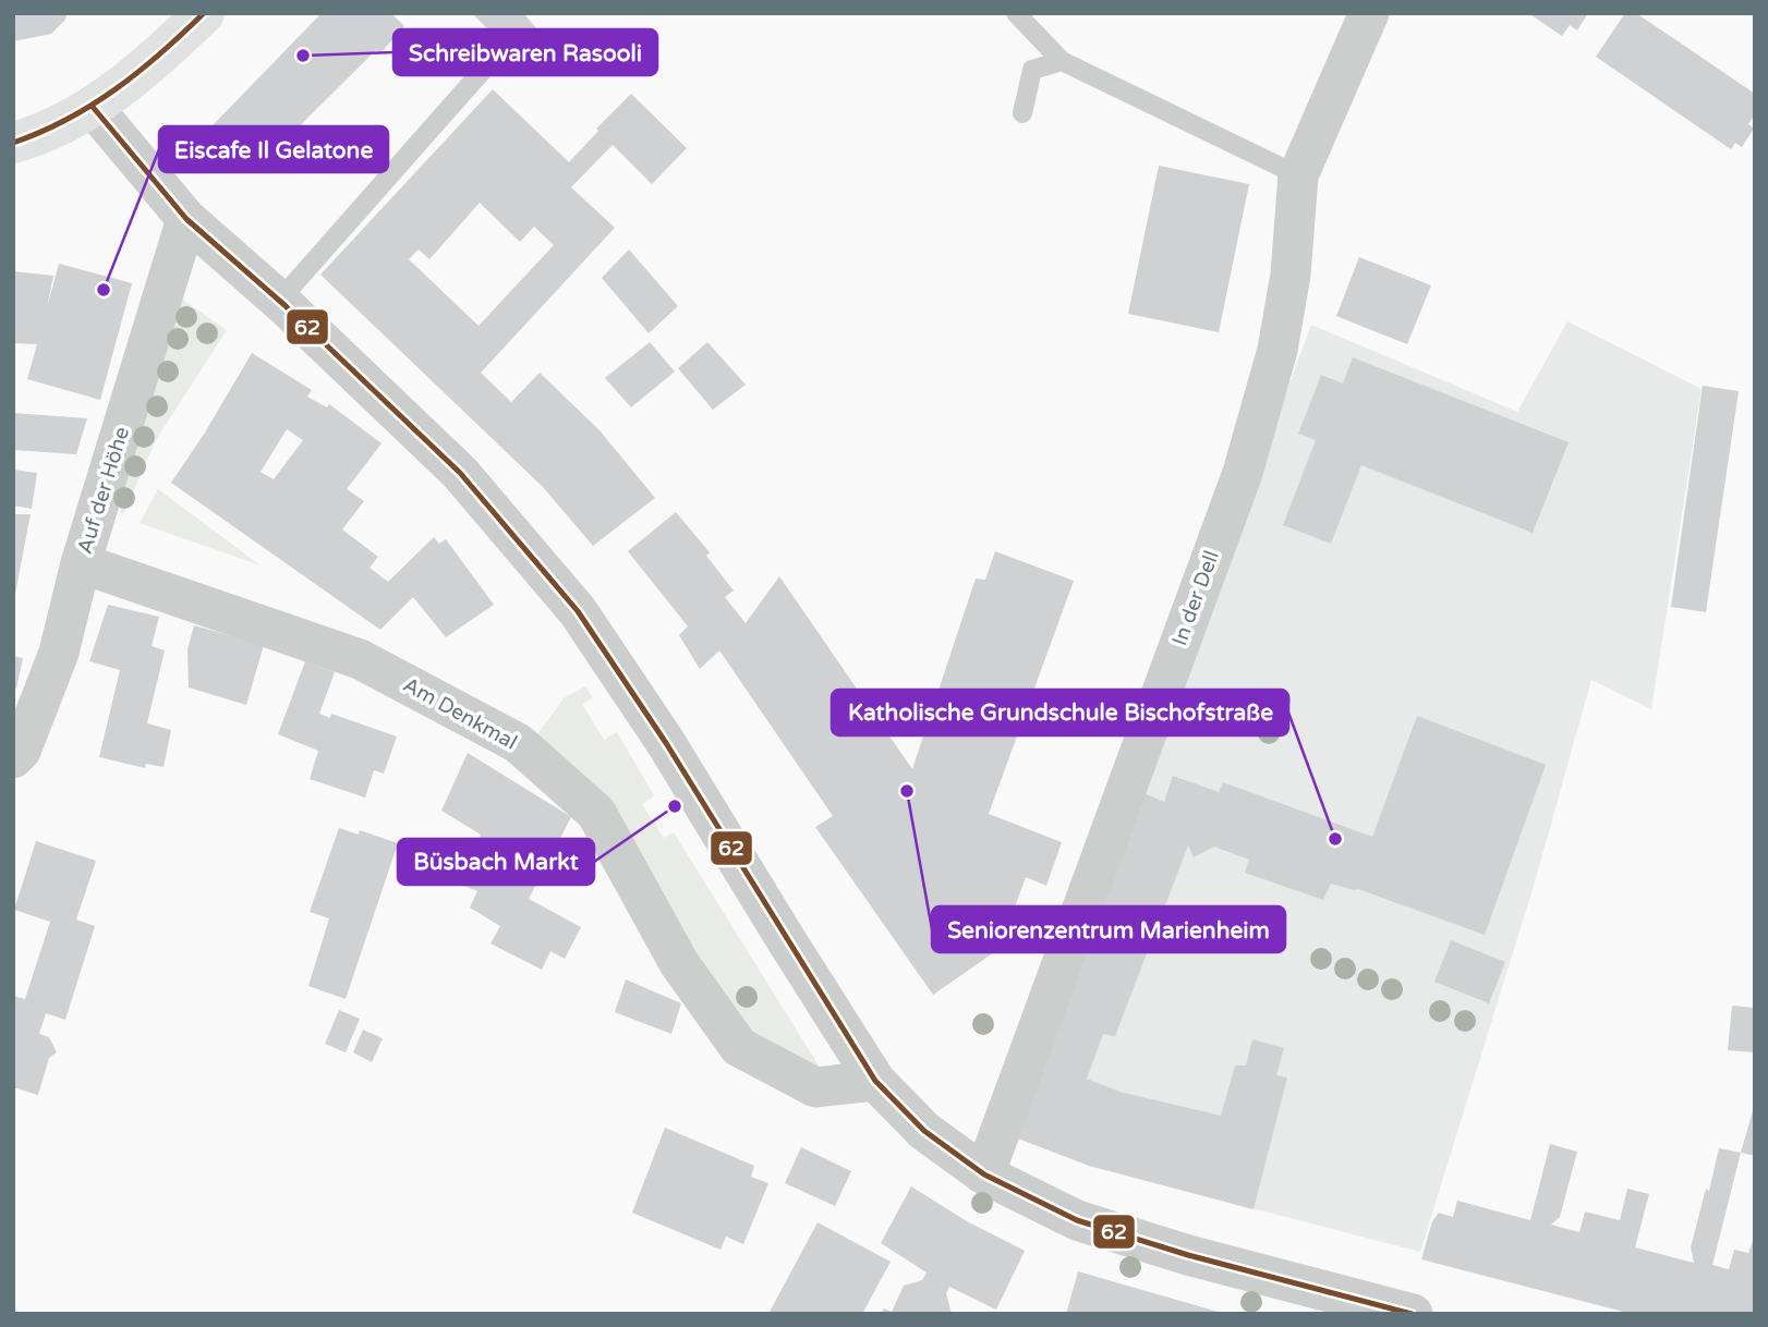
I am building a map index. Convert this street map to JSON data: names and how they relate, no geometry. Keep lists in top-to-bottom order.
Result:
{
  "streets": {
    "street": ["Auf der Höhe", "In der Dell", "Am Denkmal"]
  },
  "crossings": [
    ["Auf der Höhe", "Am Denkmal"]
  ],
  "places": [
    "Schreibwaren Rasooli",
    "Eiscafe Il Gelatone",
    "Seniorenzentrum Marienheim",
    "Büsbach Markt",
    "Katholische Grundschule Bischofstraße"
  ],
  "lines": ["transit line 62"]
}
